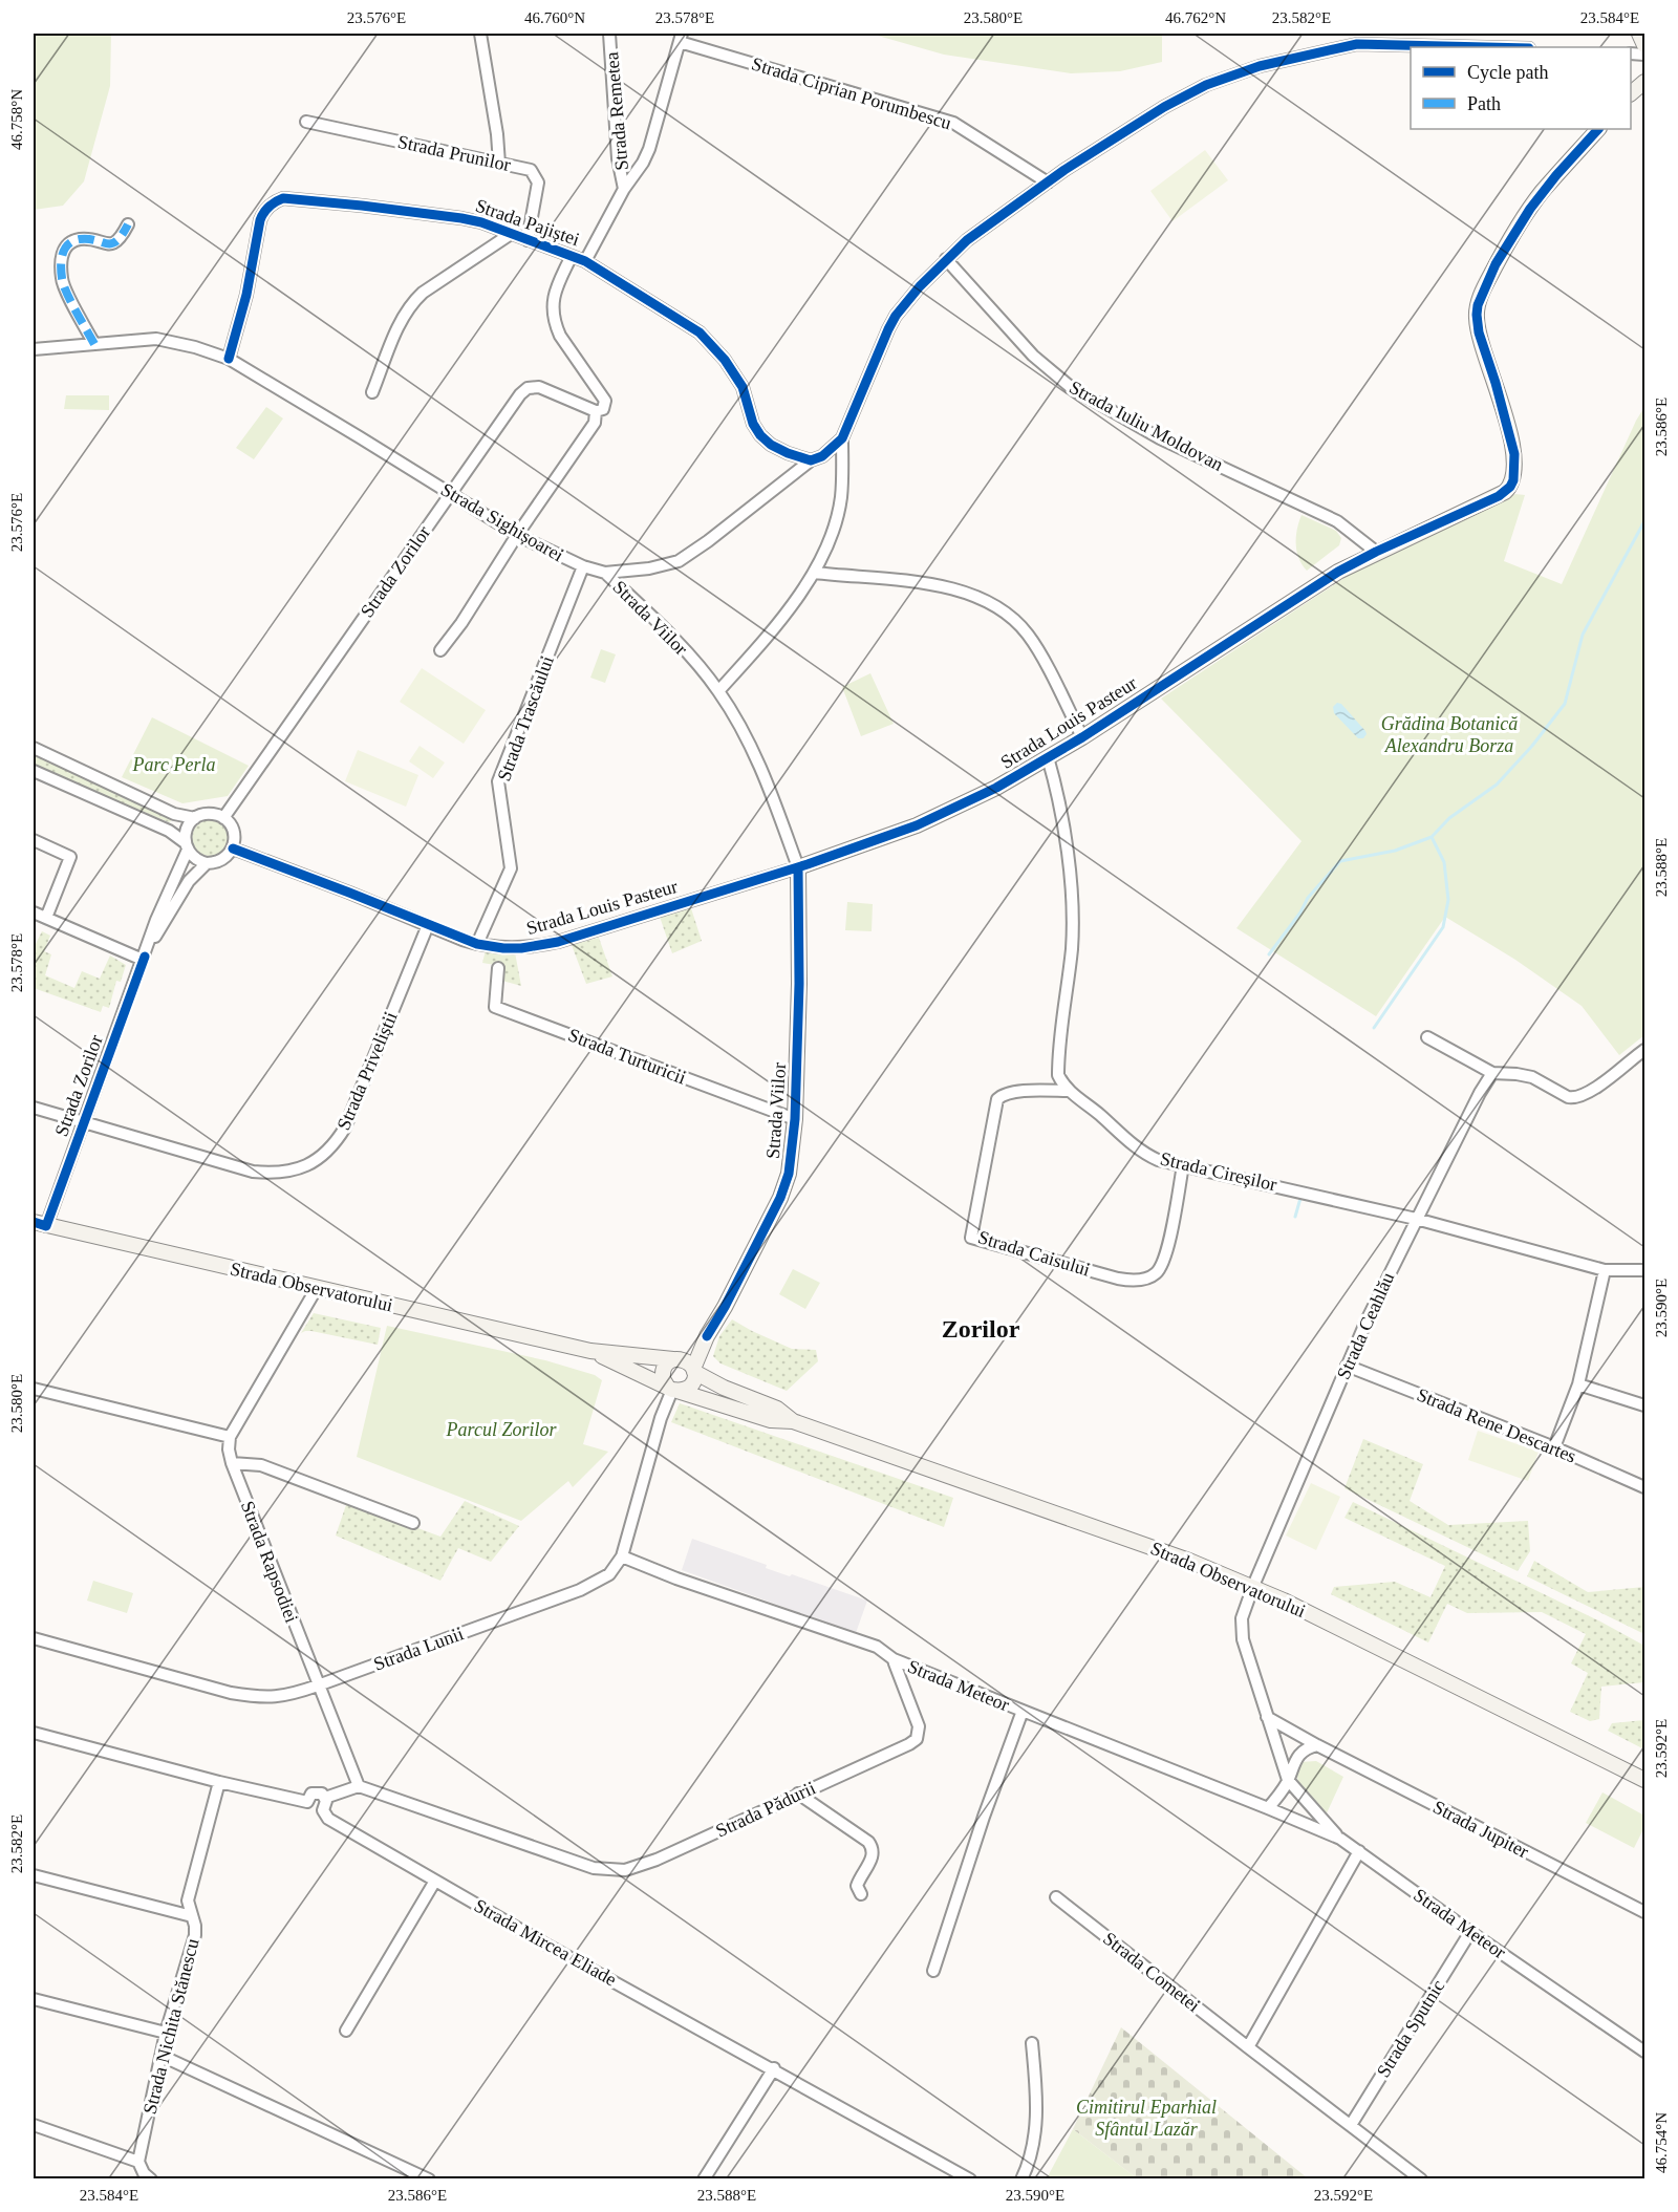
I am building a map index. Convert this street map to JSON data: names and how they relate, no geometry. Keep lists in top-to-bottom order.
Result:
{
  "streets": {
    "main road": ["Strada Viilor", "Strada Louis Pasteur", "Strada Observatorului"],
    "street": [
      "Strada Ciprian Porumbescu",
      "Strada Remetea",
      "Strada Prunilor",
      "Strada Pajiștei",
      "Strada Iuliu Moldovan",
      "Strada Sighișoarei",
      "Strada Zorilor",
      "Strada Trascăului",
      "Strada Turturicii",
      "Strada Priveliștii",
      "Strada Cireșilor",
      "Strada Caisului",
      "Strada Ceahlău",
      "Strada Rene Descartes",
      "Strada Rapsodiei",
      "Strada Lunii",
      "Strada Meteor",
      "Strada Pădurii",
      "Strada Jupiter",
      "Strada Mircea Eliade",
      "Strada Cometei",
      "Strada Nichita Stănescu",
      "Strada Sputnic"
    ]
  },
  "crossings": [
    ["Strada Prunilor", "Strada Pajiștei"],
    ["Strada Pajiștei", "Strada Sighișoarei"],
    ["Strada Iuliu Moldovan", "Strada Louis Pasteur"],
    ["Strada Sighișoarei", "Strada Zorilor"],
    ["Strada Sighișoarei", "Strada Viilor"],
    ["Strada Sighișoarei", "Strada Trascăului"],
    ["Strada Zorilor", "Strada Louis Pasteur"],
    ["Strada Zorilor", "Strada Priveliștii"],
    ["Strada Zorilor", "Strada Observatorului"],
    ["Strada Viilor", "Strada Louis Pasteur"],
    ["Strada Viilor", "Strada Turturicii"],
    ["Strada Viilor", "Strada Observatorului"],
    ["Strada Viilor", "Strada Lunii"],
    ["Strada Trascăului", "Strada Louis Pasteur"],
    ["Strada Louis Pasteur", "Strada Priveliștii"],
    ["Strada Louis Pasteur", "Strada Cireșilor"],
    ["Strada Cireșilor", "Strada Caisului"],
    ["Strada Cireșilor", "Strada Ceahlău"],
    ["Strada Observatorului", "Strada Ceahlău"],
    ["Strada Observatorului", "Strada Lunii"],
    ["Strada Ceahlău", "Strada Rene Descartes"],
    ["Strada Rapsodiei", "Strada Lunii"],
    ["Strada Meteor", "Strada Pădurii"],
    ["Strada Meteor", "Strada Sputnic"],
    ["Strada Pădurii", "Strada Mircea Eliade"],
    ["Strada Mircea Eliade", "Strada Nichita Stănescu"],
    ["Strada Cometei", "Strada Sputnic"]
  ],
  "districts": ["Zorilor"],
  "parks": [
    "Grădina Botanică Alexandru Borza",
    "Parc Perla",
    "Parcul Zorilor",
    "Cimitirul Eparhial Sfântul Lazăr"
  ],
  "legend": ["Cycle path", "Path"],
  "coordinates": [
    "23.576°E",
    "46.760°N",
    "23.578°E",
    "23.580°E",
    "46.762°N",
    "23.582°E",
    "23.584°E",
    "46.758°N",
    "23.586°E",
    "23.588°E",
    "23.590°E",
    "23.592°E",
    "46.754°N"
  ]
}
